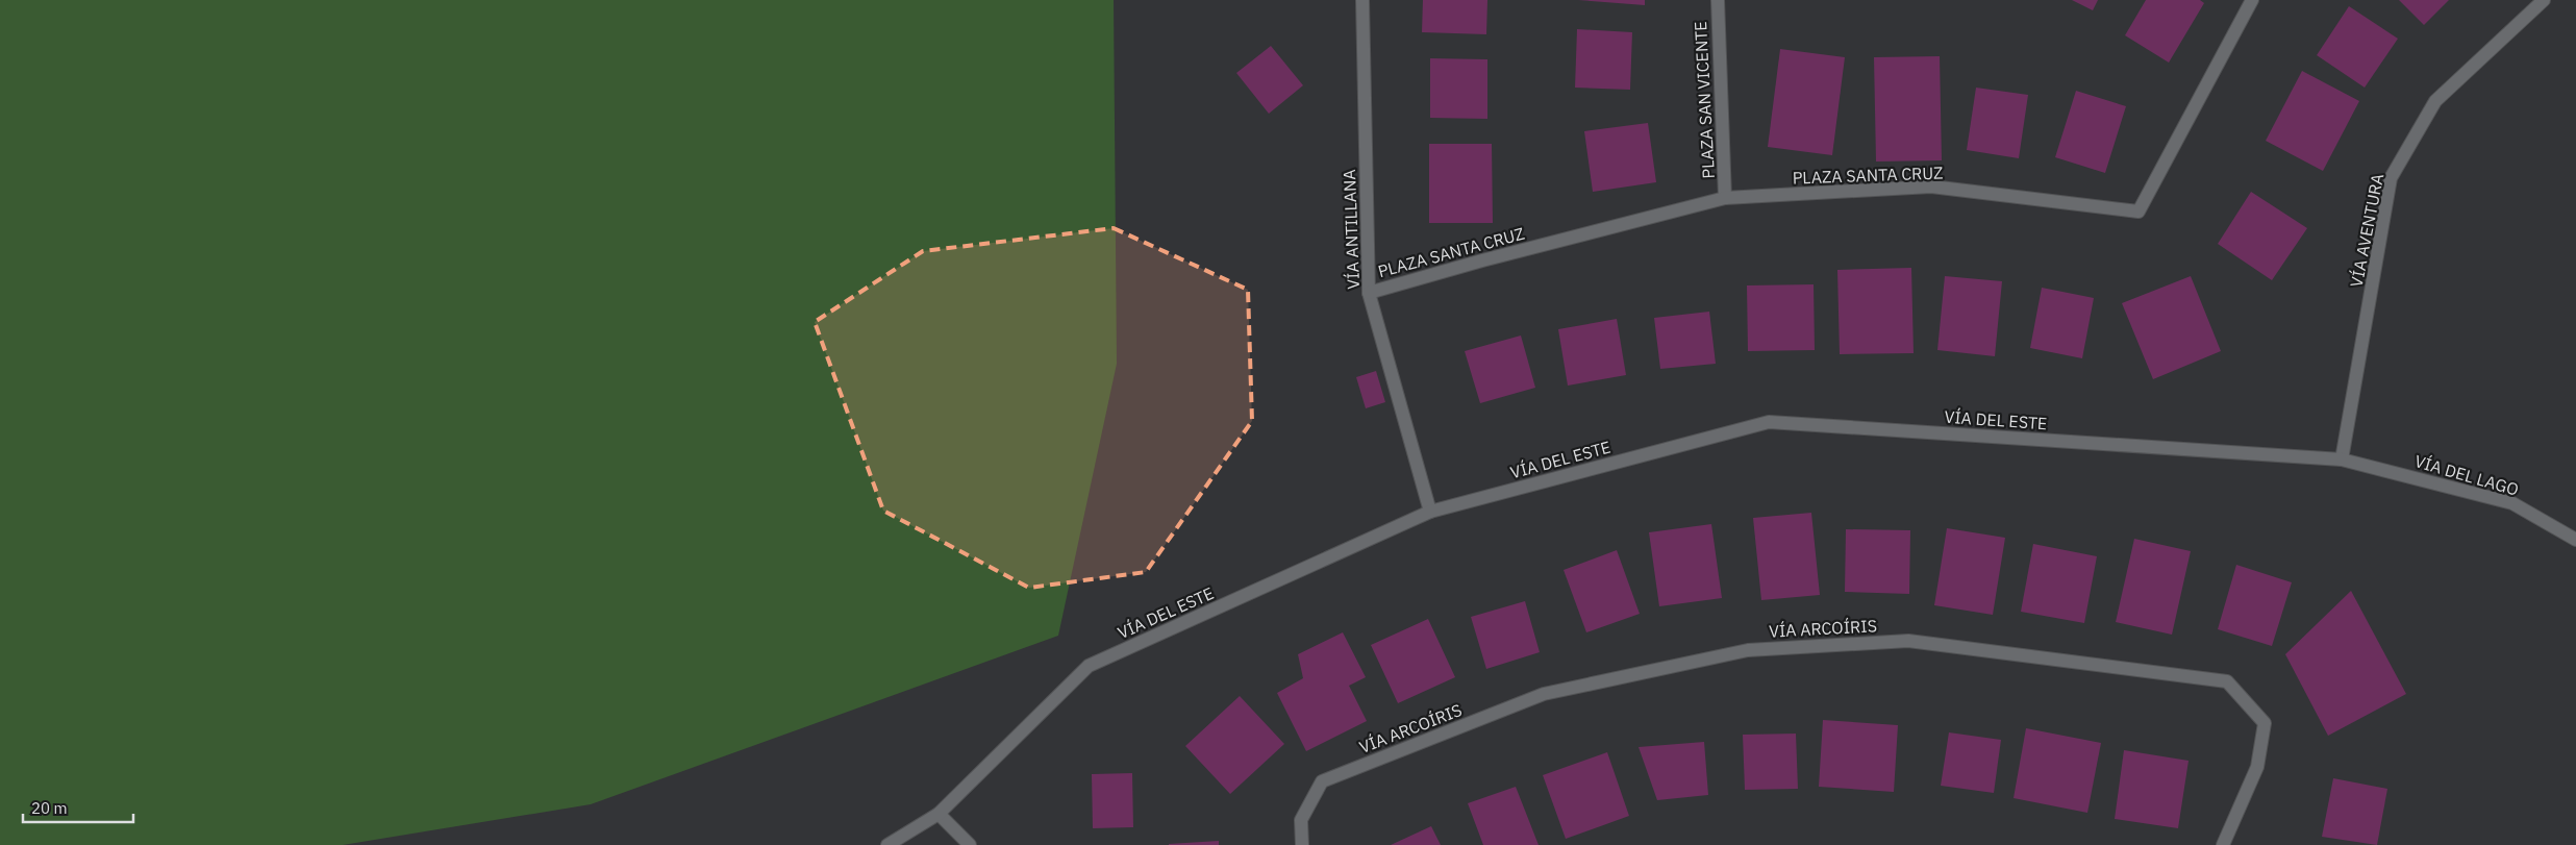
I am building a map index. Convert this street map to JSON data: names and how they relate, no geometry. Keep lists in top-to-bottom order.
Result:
{
  "streets": {
    "street": [
      "PLAZA SAN VICENTE",
      "PLAZA SANTA CRUZ",
      "VÍA ANTILLANA",
      "VÍA AVENTURA",
      "VÍA DEL ESTE",
      "VÍA DEL LAGO",
      "VÍA ARCOÍRIS"
    ]
  },
  "crossings": [
    ["PLAZA SAN VICENTE", "PLAZA SANTA CRUZ"],
    ["PLAZA SANTA CRUZ", "VÍA ANTILLANA"],
    ["VÍA ANTILLANA", "VÍA DEL ESTE"],
    ["VÍA AVENTURA", "VÍA DEL ESTE"],
    ["VÍA AVENTURA", "VÍA DEL LAGO"],
    ["VÍA DEL ESTE", "VÍA DEL LAGO"]
  ],
  "scale_bar": "20 m"
}
